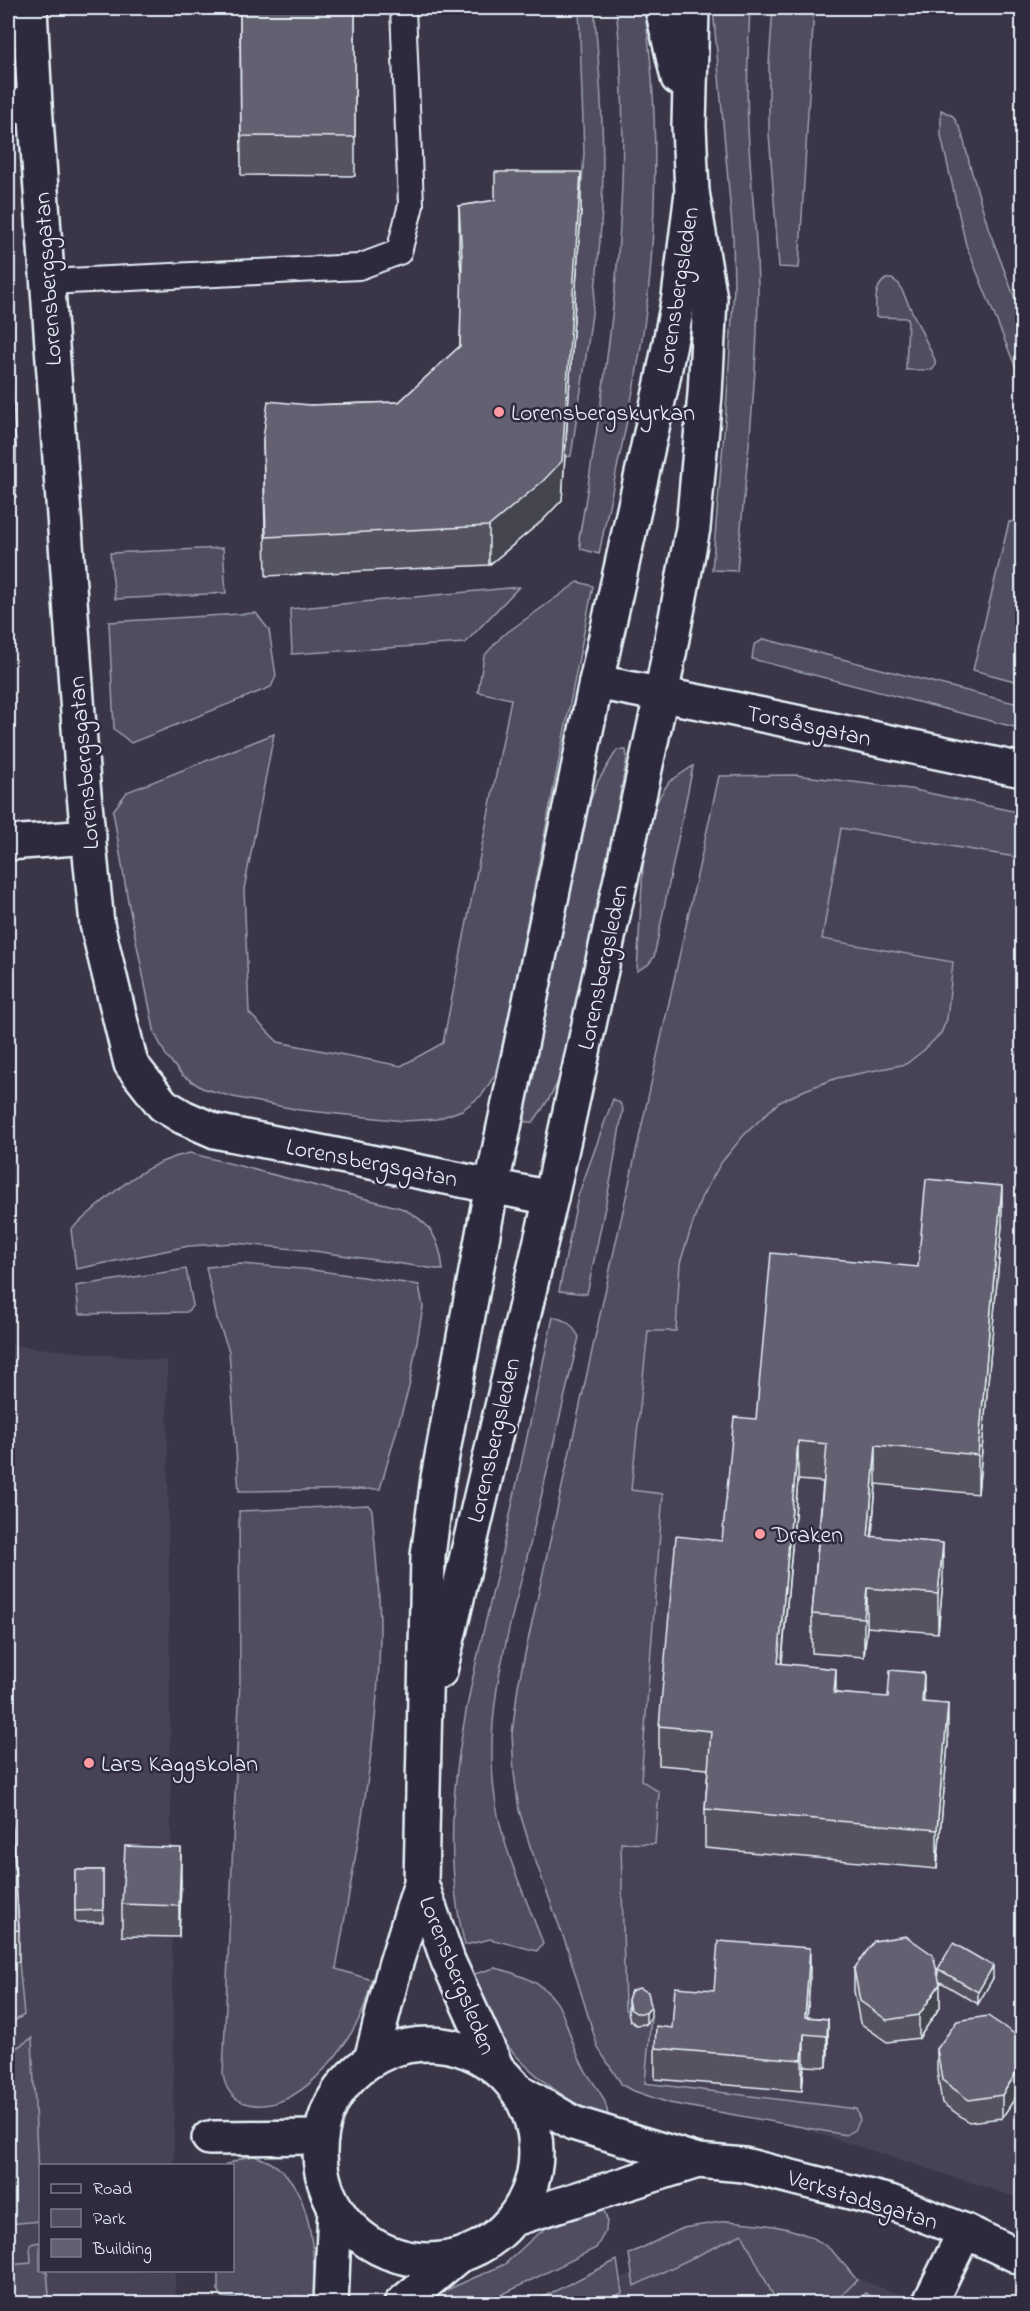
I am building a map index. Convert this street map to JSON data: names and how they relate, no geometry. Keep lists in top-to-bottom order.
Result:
{
  "streets": {
    "street": [
      "Lorensbergsgatan",
      "Lorensbergsleden",
      "Torsåsgatan",
      "Verkstadsgatan"
    ]
  },
  "crossings": [
    ["Lorensbergsgatan", "Lorensbergsleden"],
    ["Lorensbergsleden", "Torsåsgatan"],
    ["Lorensbergsleden", "Verkstadsgatan"]
  ],
  "places": ["Lorensbergskyrkan", "Draken", "Lars Kaggskolan"],
  "legend": ["Road", "Park", "Building"]
}
